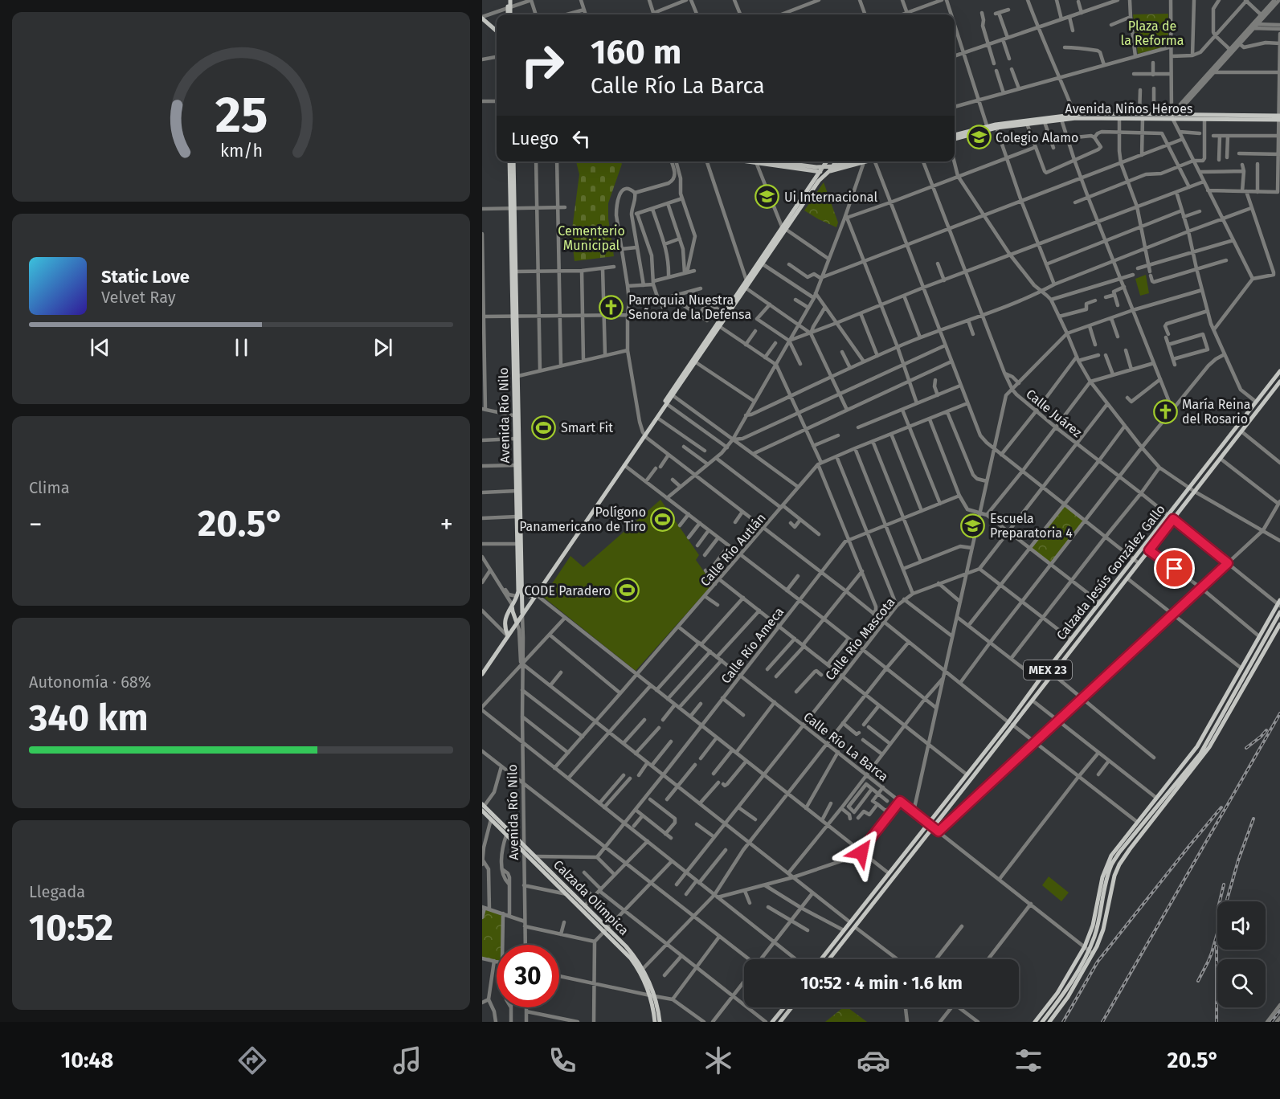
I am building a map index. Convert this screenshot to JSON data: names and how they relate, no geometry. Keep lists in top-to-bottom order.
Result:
{
  "streets": {
    "main road": [
      "Avenida Niños Héroes",
      "Avenida Río Nilo",
      "Calzada Jesús González Gallo",
      "MEX 23",
      "Calzada Olímpica"
    ],
    "street": [
      "Calle Juárez",
      "Calle Río Autlán",
      "Calle Río Mascota",
      "Calle Río Ameca",
      "Calle Río La Barca"
    ]
  },
  "crossings": [
    ["Calle Juárez", "Calzada Jesús González Gallo"],
    ["Avenida Río Nilo", "Calzada Olímpica"],
    ["Calle Río Autlán", "Calle Río La Barca"],
    ["Calzada Jesús González Gallo", "Calle Río La Barca"],
    ["Calle Río Mascota", "Calle Río La Barca"],
    ["Calle Río Ameca", "Calle Río La Barca"]
  ],
  "parks": ["Plaza de la Reforma", "Cementerio Municipal"],
  "places": {
    "school or university": ["Colegio Alamo", "Ui Internacional", "Escuela Preparatoria 4"],
    "church": ["Parroquia Nuestra Señora de la Defensa", "María Reina del Rosario"],
    "sports": ["Smart Fit", "Polígono Panamericano de Tiro", "CODE Paradero"]
  },
  "page": {
    "turn": ["160 m", "Calle Río La Barca"],
    "then": "Luego",
    "song": ["Static Love", "Velvet Ray"],
    "tile": [
      "Clima",
      ["Autonomía · 68%", "340 km"],
      ["Llegada", "10:52"]
    ],
    "heat": ["−", "20.5°", "+"],
    "limit": "30",
    "trip": "10:52 · 4 min · 1.6 km",
    "tabs": ["10:48", "20.5°"],
    "gauge": ["25", "km/h"]
  }
}
